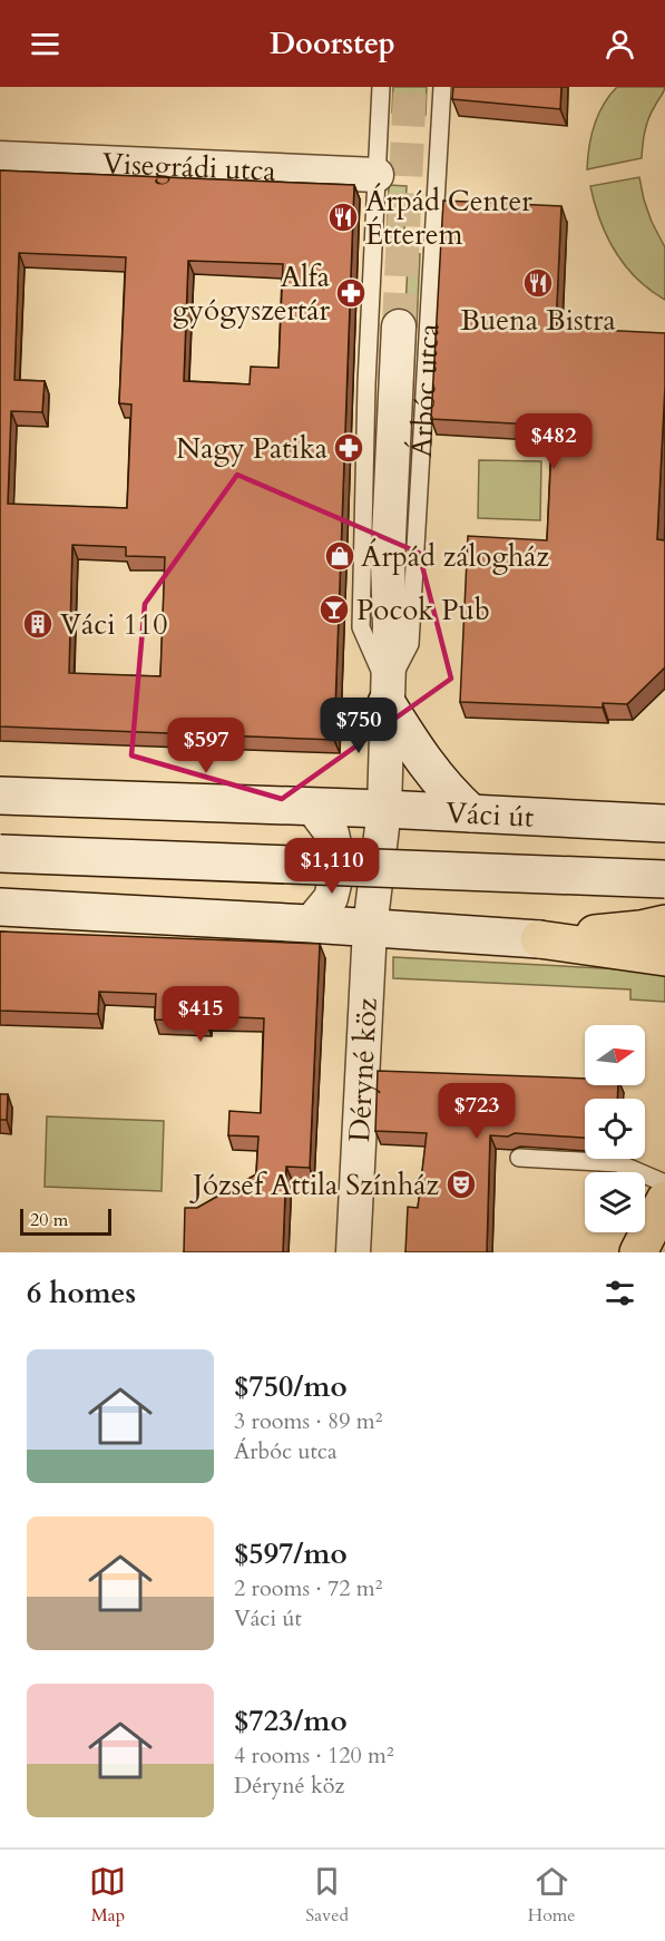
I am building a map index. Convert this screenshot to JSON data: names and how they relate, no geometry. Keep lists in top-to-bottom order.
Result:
{
  "streets": {
    "main road": ["Váci út"],
    "street": ["Visegrádi utca", "Árbóc utca", "Déryné köz"]
  },
  "crossings": [
    ["Visegrádi utca", "Árbóc utca"],
    ["Árbóc utca", "Váci út"],
    ["Árbóc utca", "Déryné köz"],
    ["Váci út", "Déryné köz"]
  ],
  "places": {
    "restaurant": ["Árpád Center Étterem", "Buena Bistra"],
    "pharmacy": ["Alfa gyógyszertár", "Nagy Patika"],
    "shop": ["Árpád zálogház"],
    "bar": ["Pocok Pub"],
    "building": ["Váci 110"],
    "theatre": ["József Attila Színház"]
  },
  "scale_bar": "20 m",
  "north": "right",
  "page": {
    "header": "Doorstep",
    "price": [
      "$482",
      "$750",
      "$597",
      "$1,110",
      "$415",
      "$723"
    ],
    "scale": "20 m",
    "heading": "6 homes",
    "list": [
      {
        "name": "$750/mo",
        "note": "3 rooms · 89 m² · Árbóc utca"
      },
      {
        "name": "$597/mo",
        "note": "2 rooms · 72 m² · Váci út"
      },
      {
        "name": "$723/mo",
        "note": "4 rooms · 120 m² · Déryné köz"
      }
    ],
    "tabs": ["Map", "Saved", "Home"]
  }
}
